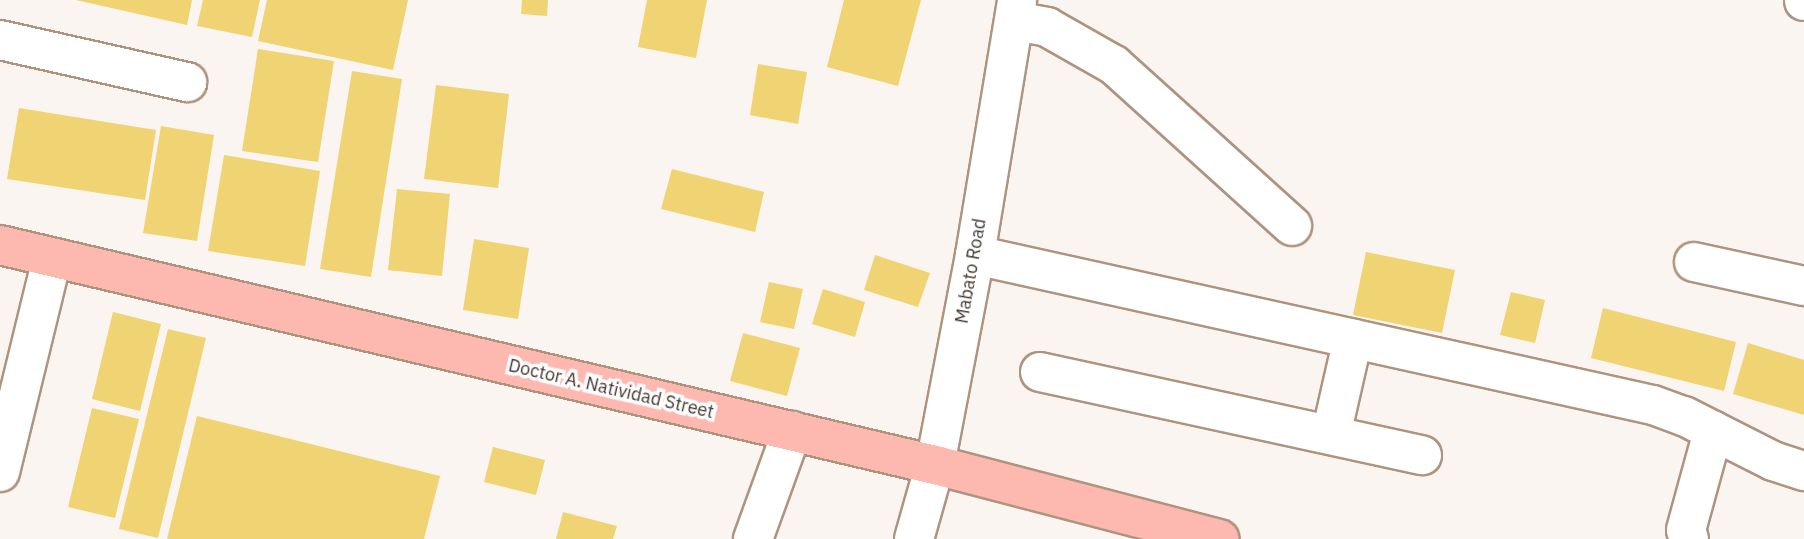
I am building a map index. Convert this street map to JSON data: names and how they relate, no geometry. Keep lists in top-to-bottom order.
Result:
{
  "streets": {
    "main road": ["Doctor A. Natividad Street"],
    "street": ["Mabato Road"]
  },
  "crossings": [
    ["Mabato Road", "Doctor A. Natividad Street"]
  ]
}
